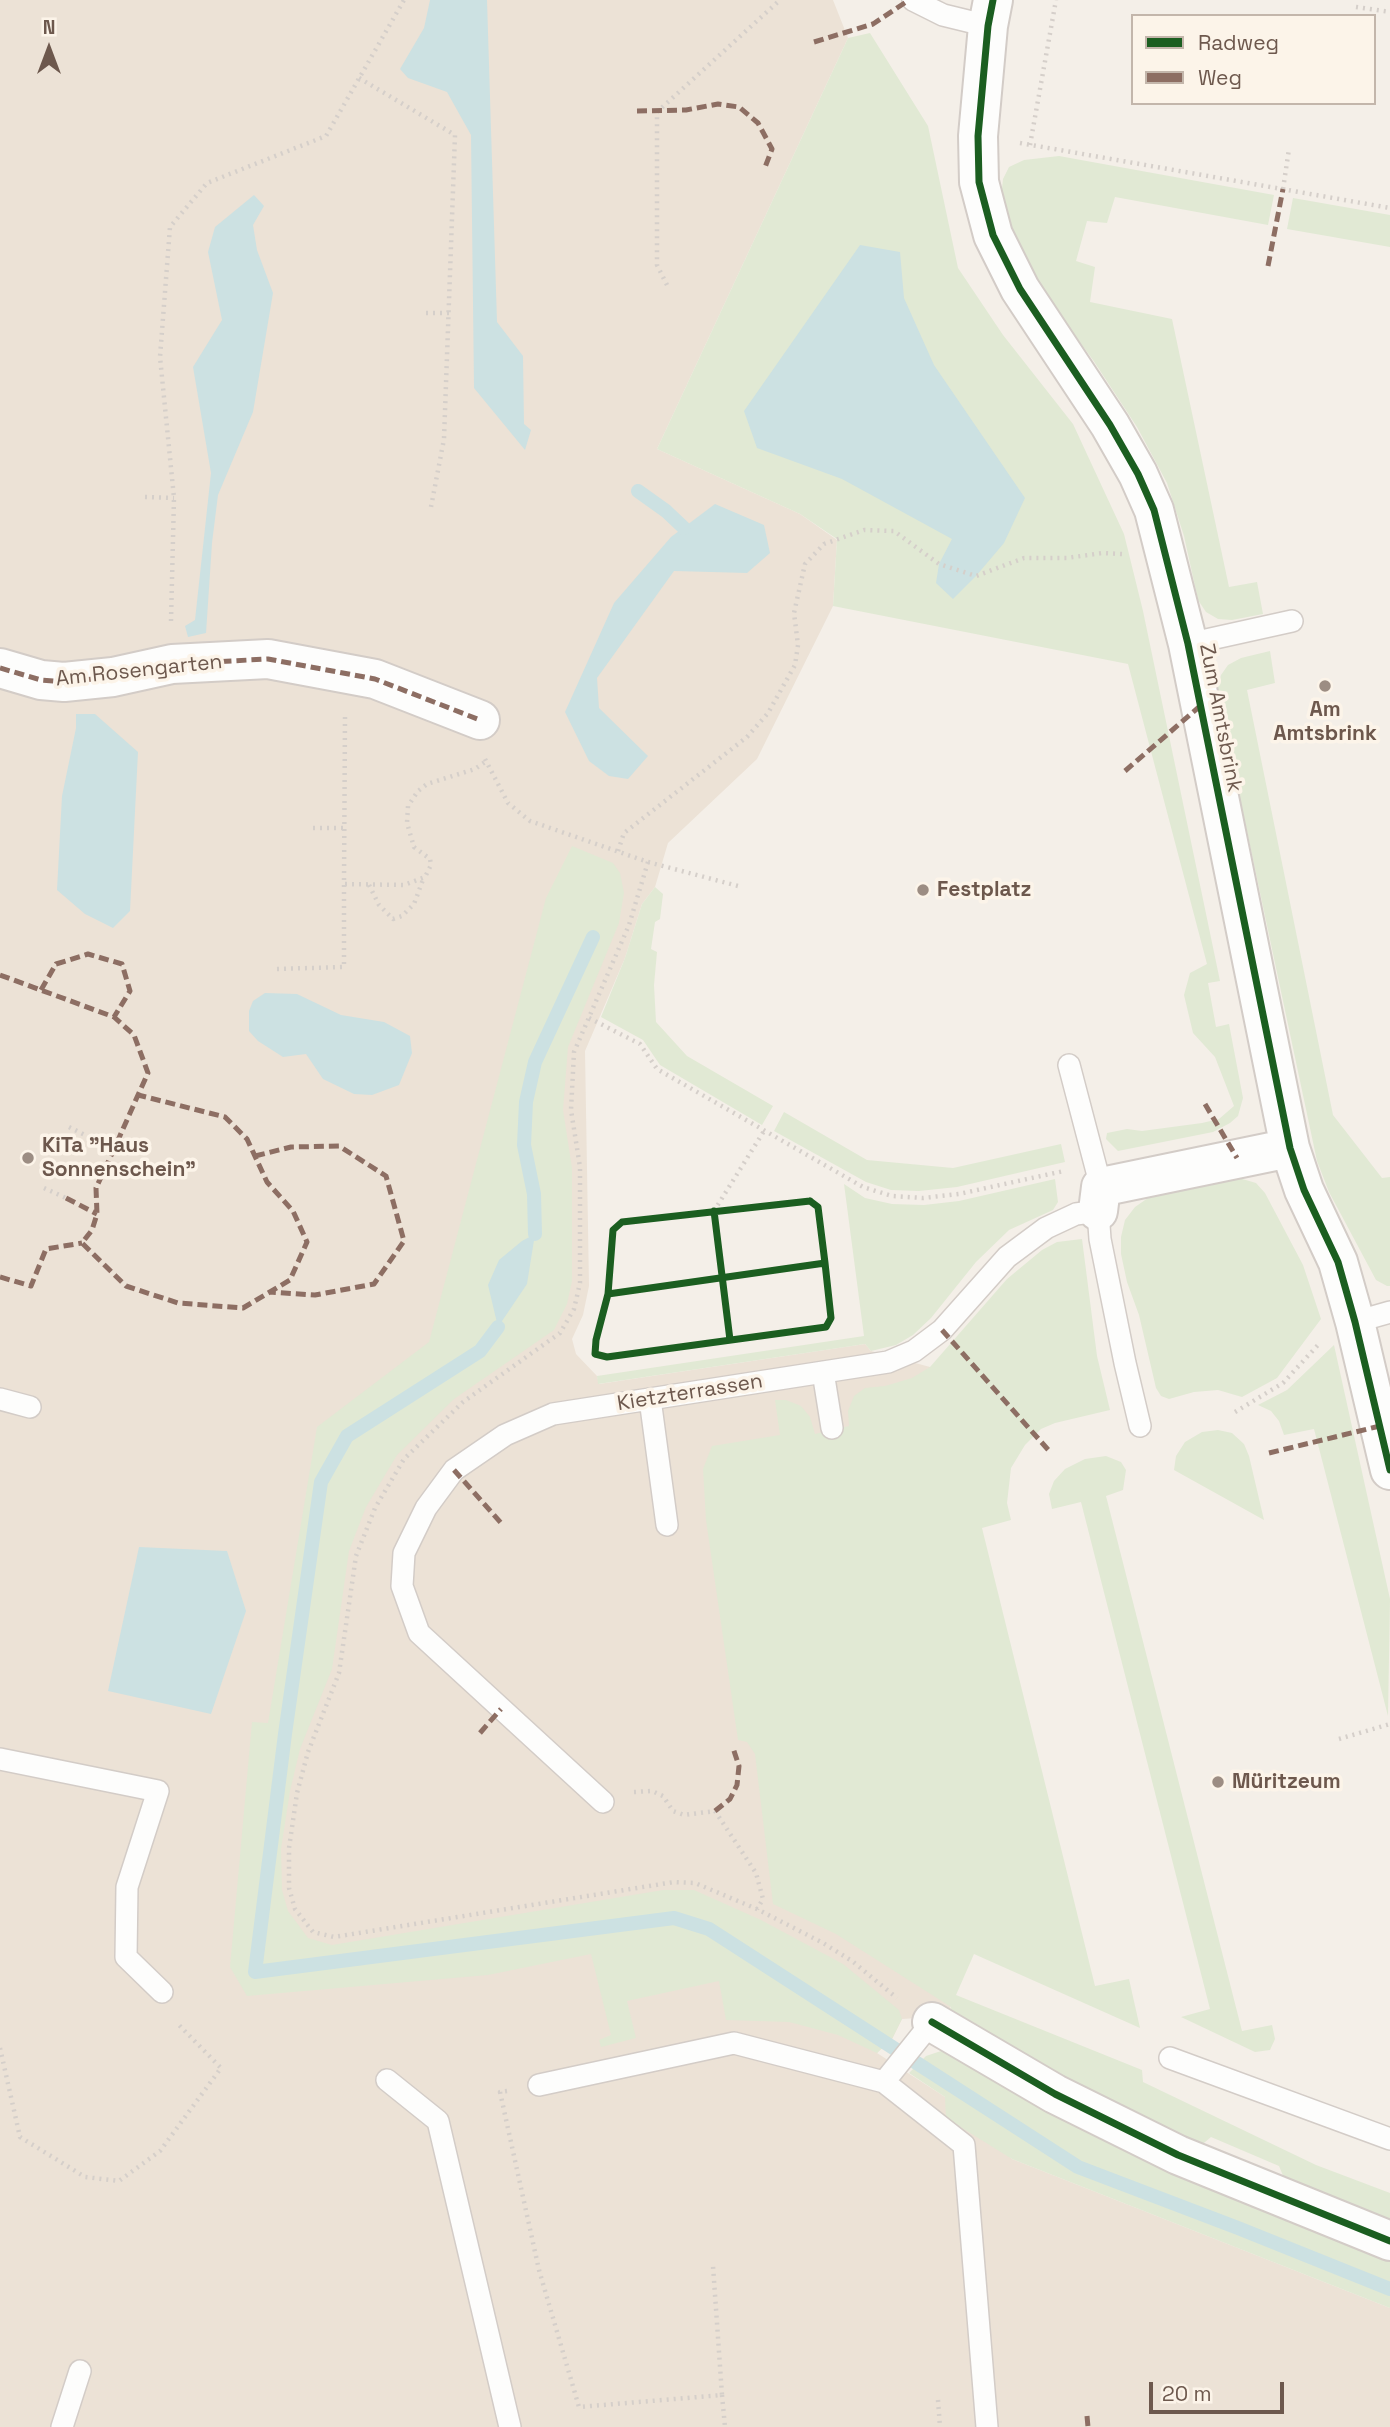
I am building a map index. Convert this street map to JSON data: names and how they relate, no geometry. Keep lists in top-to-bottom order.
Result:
{
  "streets": {
    "street": ["Am Rosengarten", "Zum Amtsbrink", "Kietzterrassen"]
  },
  "crossings": [
    ["Zum Amtsbrink", "Kietzterrassen"]
  ],
  "places": [
    "Am Amtsbrink",
    "Festplatz",
    "KiTa \"Haus Sonnenschein\"",
    "Müritzeum"
  ],
  "legend": ["Radweg", "Weg"],
  "scale_bar": "20 m",
  "north": "top"
}
